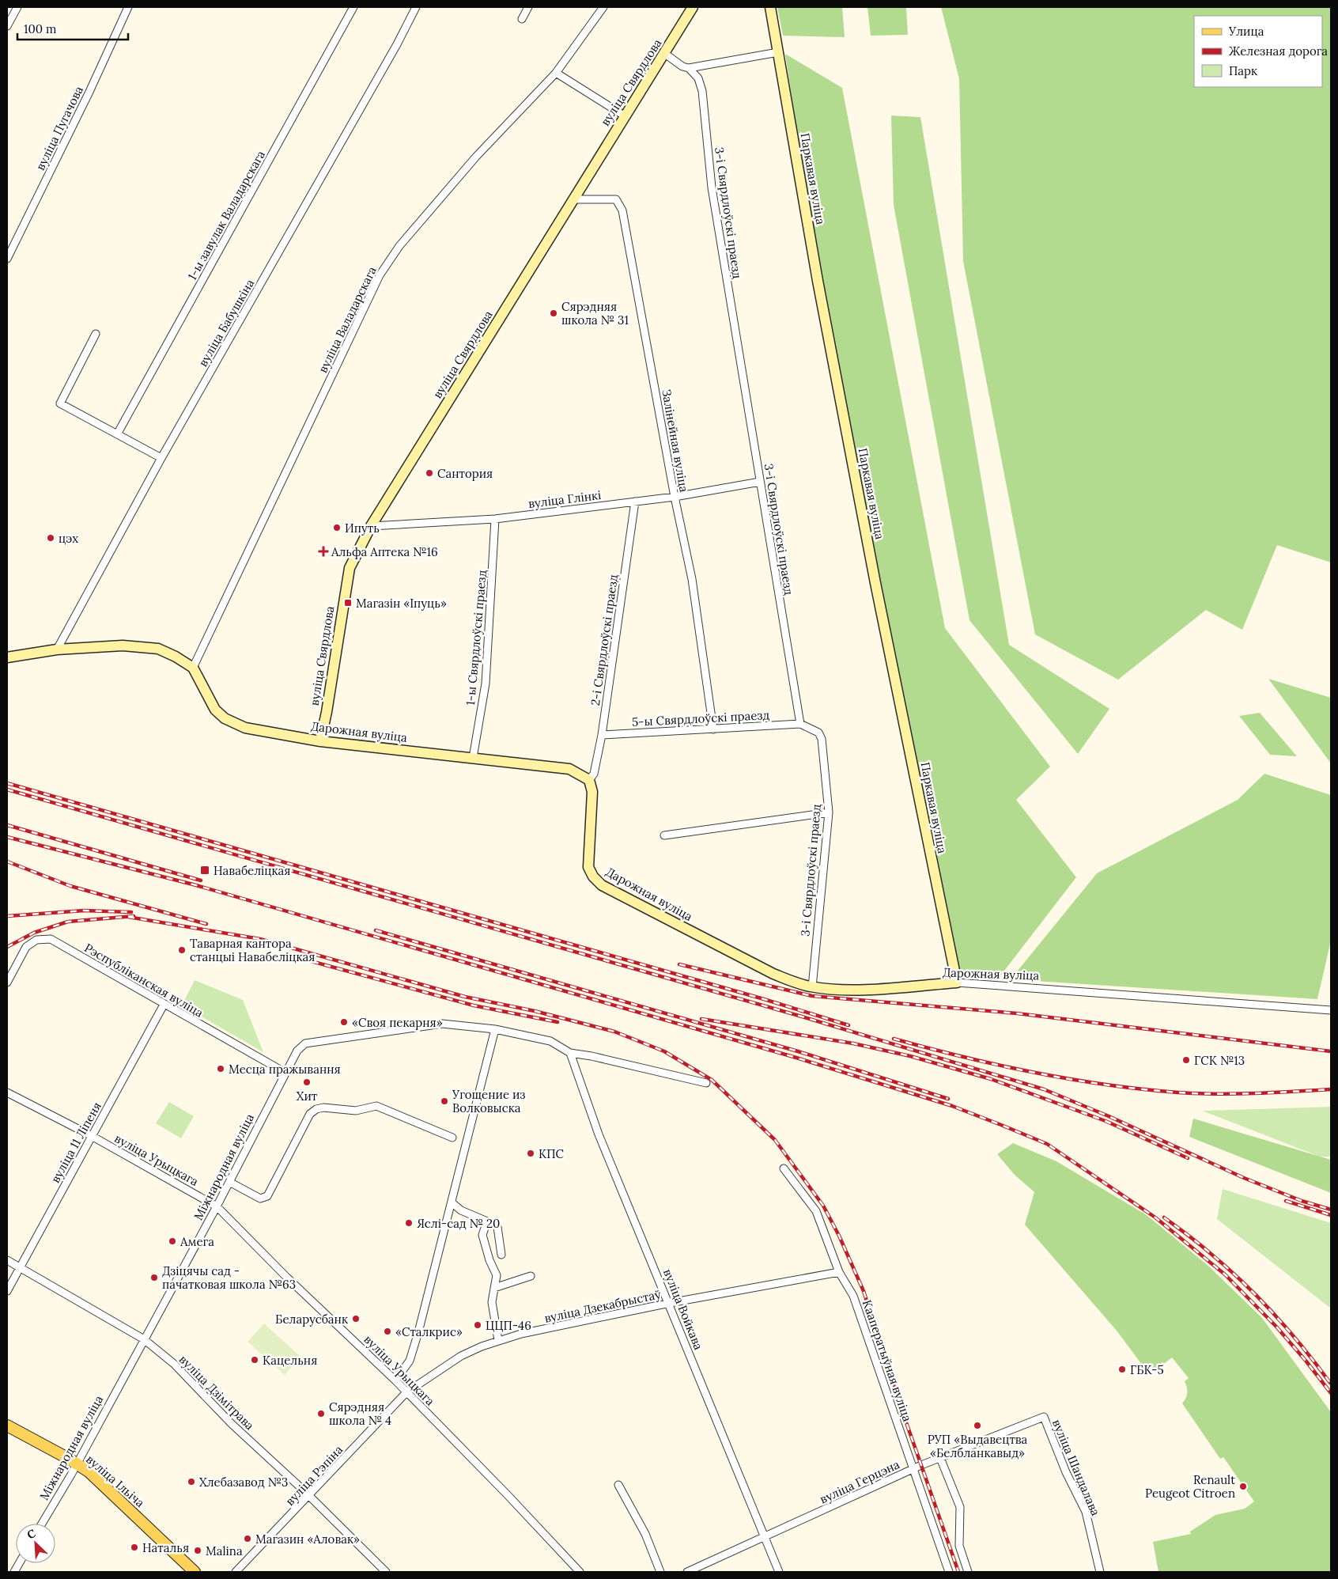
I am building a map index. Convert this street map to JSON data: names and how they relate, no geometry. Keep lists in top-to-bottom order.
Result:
{
  "streets": {
    "main road": ["вуліца Ільіча"],
    "street": [
      "вуліца Свярдлова",
      "вуліца Пугачова",
      "Паркавая вуліца",
      "3-і Свярдлоўскі праезд",
      "1-ы завулак Валадарскага",
      "вуліца Валадарскага",
      "вуліца Бабушкіна",
      "Залінейная вуліца",
      "вуліца Глінкі",
      "1-ы Свярдлоўскі праезд",
      "2-і Свярдлоўскі праезд",
      "5-ы Свярдлоўскі праезд",
      "Дарожная вуліца",
      "Рэспубліканская вуліца",
      "вуліца 11 Ліпеня",
      "вуліца Урыцкага",
      "Міжнародная вуліца",
      "вуліца Дзекабрыстаў",
      "вуліца Войкава",
      "Кааператыўная вуліца",
      "вуліца Дзімітрава",
      "вуліца Шандалава",
      "вуліца Рэпіна",
      "вуліца Герцэна"
    ]
  },
  "crossings": [
    ["вуліца Свярдлова", "Залінейная вуліца"],
    ["вуліца Свярдлова", "вуліца Глінкі"],
    ["вуліца Свярдлова", "Дарожная вуліца"],
    ["Паркавая вуліца", "Дарожная вуліца"],
    ["3-і Свярдлоўскі праезд", "вуліца Глінкі"],
    ["3-і Свярдлоўскі праезд", "5-ы Свярдлоўскі праезд"],
    ["3-і Свярдлоўскі праезд", "Дарожная вуліца"],
    ["вуліца Валадарскага", "Дарожная вуліца"],
    ["вуліца Бабушкіна", "Дарожная вуліца"],
    ["Залінейная вуліца", "вуліца Глінкі"],
    ["Залінейная вуліца", "5-ы Свярдлоўскі праезд"],
    ["вуліца Глінкі", "1-ы Свярдлоўскі праезд"],
    ["вуліца Глінкі", "2-і Свярдлоўскі праезд"],
    ["1-ы Свярдлоўскі праезд", "Дарожная вуліца"],
    ["2-і Свярдлоўскі праезд", "5-ы Свярдлоўскі праезд"],
    ["2-і Свярдлоўскі праезд", "Дарожная вуліца"],
    ["Рэспубліканская вуліца", "вуліца 11 Ліпеня"],
    ["Рэспубліканская вуліца", "Міжнародная вуліца"],
    ["вуліца 11 Ліпеня", "вуліца Урыцкага"],
    ["вуліца 11 Ліпеня", "вуліца Дзімітрава"],
    ["вуліца Урыцкага", "Міжнародная вуліца"],
    ["вуліца Урыцкага", "вуліца Дзекабрыстаў"],
    ["вуліца Урыцкага", "вуліца Рэпіна"],
    ["Міжнародная вуліца", "вуліца Войкава"],
    ["Міжнародная вуліца", "вуліца Дзімітрава"],
    ["Міжнародная вуліца", "вуліца Ільіча"],
    ["вуліца Дзекабрыстаў", "вуліца Войкава"],
    ["вуліца Дзекабрыстаў", "Кааператыўная вуліца"],
    ["вуліца Дзекабрыстаў", "вуліца Рэпіна"],
    ["вуліца Войкава", "вуліца Герцэна"],
    ["Кааператыўная вуліца", "вуліца Герцэна"],
    ["вуліца Дзімітрава", "вуліца Рэпіна"],
    ["вуліца Шандалава", "вуліца Герцэна"]
  ],
  "places": {
    "other": [
      "Сярэдняя школа № 31",
      "Сантория",
      "Ипуть",
      "цэх",
      "Таварная кантора станцыі Навабеліцкая",
      "«Своя пекарня»",
      "ГСК №13",
      "Месца пражывання",
      "Хит",
      "Угощение из Волковыска",
      "КПС",
      "Яслі-сад № 20",
      "Амега",
      "Дзіцячы сад - пачатковая школа №63",
      "Беларусбанк",
      "ЦЦП-46",
      "«Сталкрис»",
      "Кацельня",
      "ГБК-5",
      "Сярэдняя школа № 4",
      "РУП «Выдавецтва «Белбланкавыд»",
      "Хлебазавод №3",
      "Renault Peugeot Citroen",
      "Магазин «Аловак»",
      "Наталья",
      "Malina"
    ],
    "health": ["Альфа Аптека №16"],
    "transit": ["Магазін «Іпуць»", "Навабеліцкая"]
  },
  "legend": ["Улица", "Железная дорога", "Парк"],
  "scale_bar": "100 m",
  "north": "top left"
}
